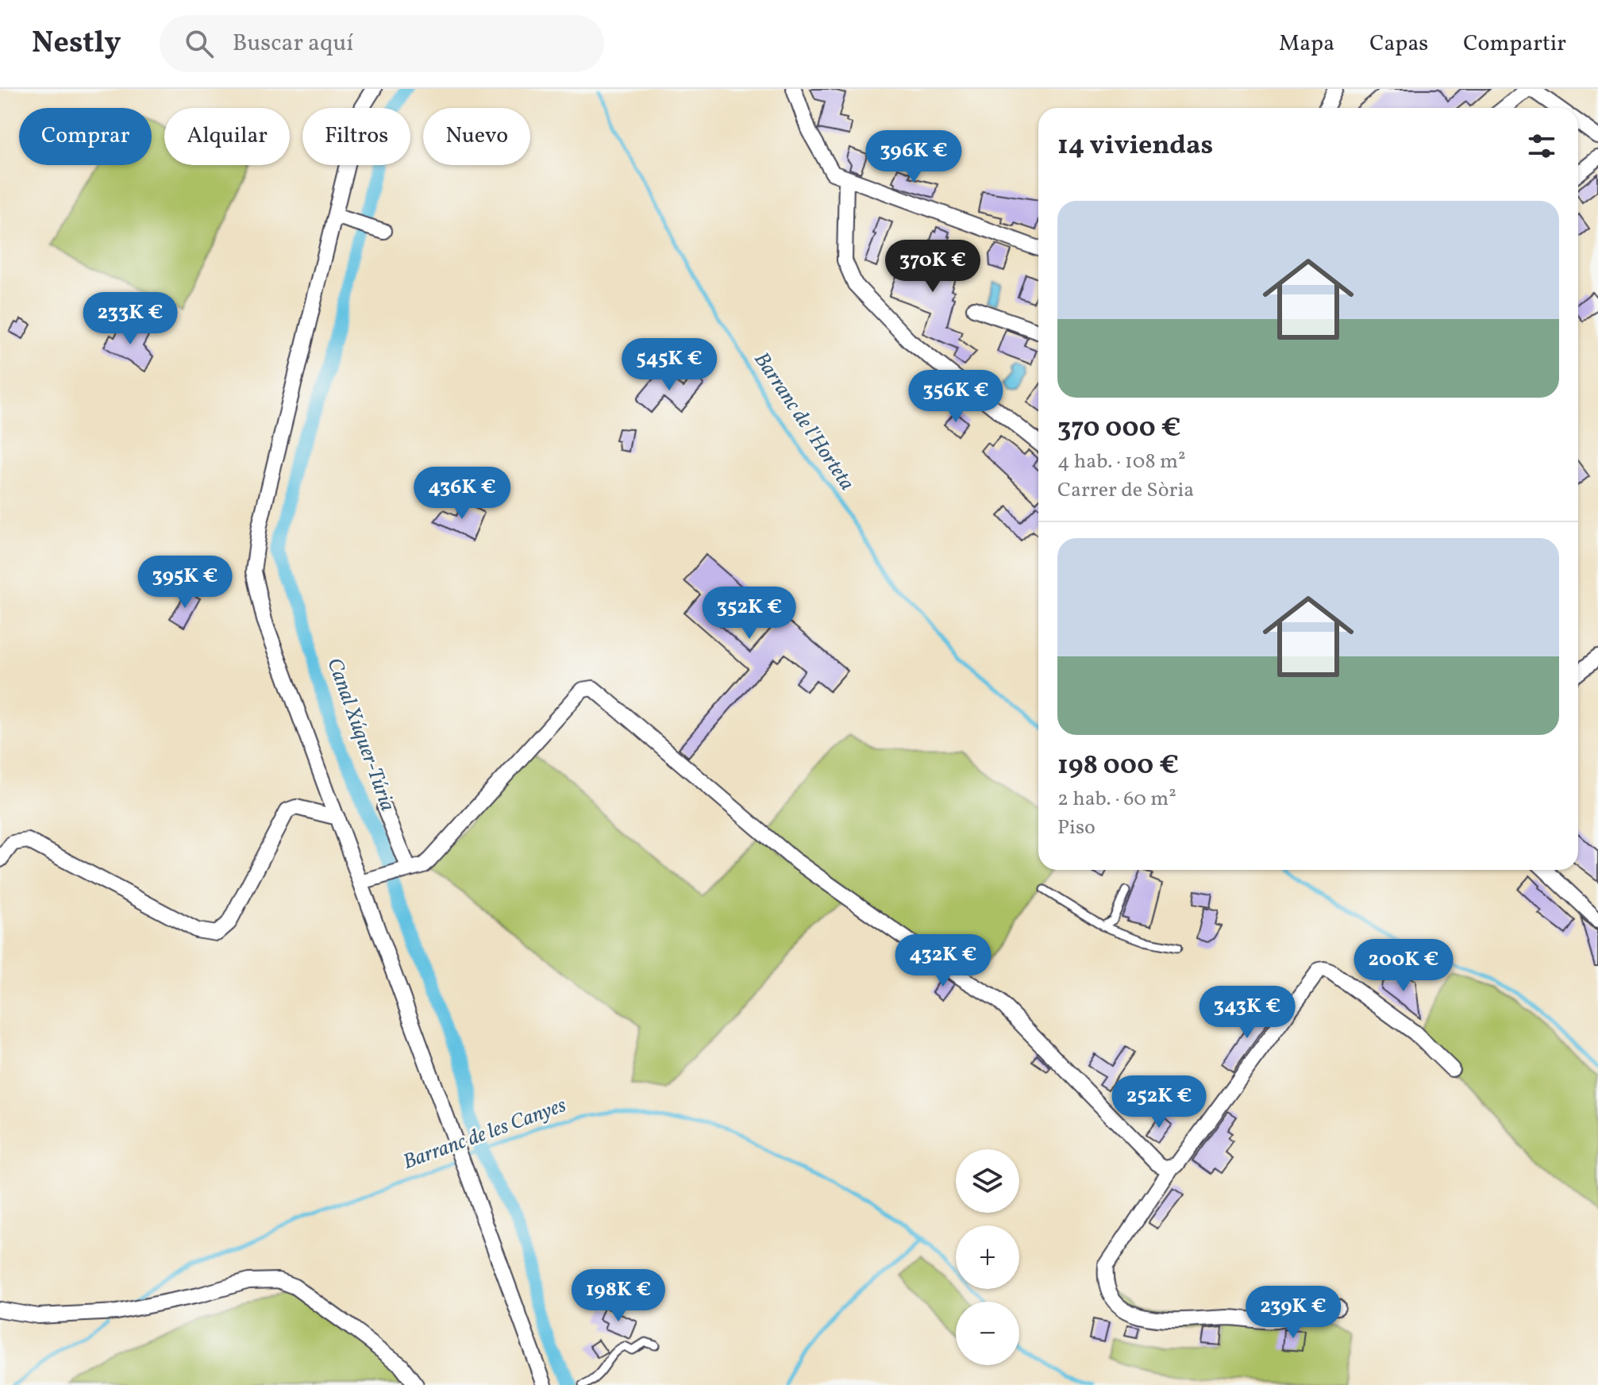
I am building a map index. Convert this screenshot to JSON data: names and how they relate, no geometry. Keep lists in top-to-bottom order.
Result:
{
  "water": ["Barranc de l'Horteta", "Canal Xúquer-Túria", "Barranc de les Canyes"],
  "page": {
    "header": "Nestly",
    "search": "Buscar aquí",
    "nav": ["Mapa", "Capas", "Compartir"],
    "chip": [
      "Comprar",
      "Alquilar",
      "Filtros",
      "Nuevo"
    ],
    "heading": "14 viviendas",
    "price": [
      "396K €",
      "370K €",
      "233K €",
      "545K €",
      "356K €",
      "436K €",
      "395K €",
      "352K €",
      "432K €",
      "200K €",
      "343K €",
      "252K €",
      "198K €",
      "239K €"
    ],
    "list": [
      {
        "name": "370 000 €",
        "note": "4 hab. · 108 m² · Carrer de Sòria"
      },
      {
        "name": "198 000 €",
        "note": "2 hab. · 60 m² · Piso"
      }
    ],
    "map_buttons": ["+", "−"]
  }
}
